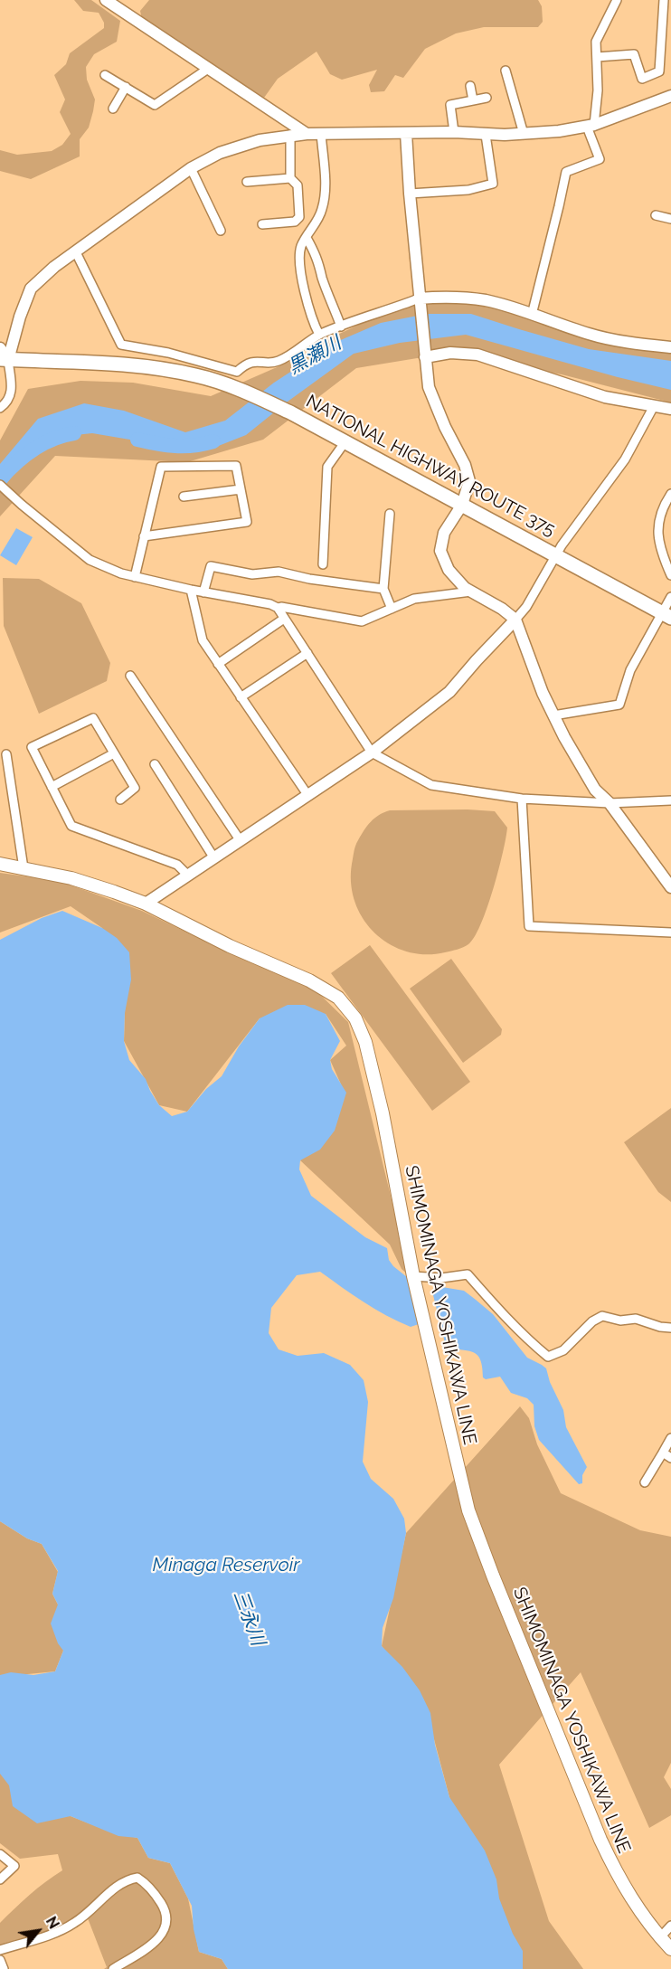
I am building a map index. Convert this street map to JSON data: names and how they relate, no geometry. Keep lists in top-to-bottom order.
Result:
{
  "streets": {
    "highway": ["NATIONAL HIGHWAY ROUTE 375"],
    "main road": ["SHIMOMINAGA YOSHIKAWA LINE"]
  },
  "water": ["黒瀬川", "Minaga Reservoir", "三永川"],
  "north": "top right"
}
